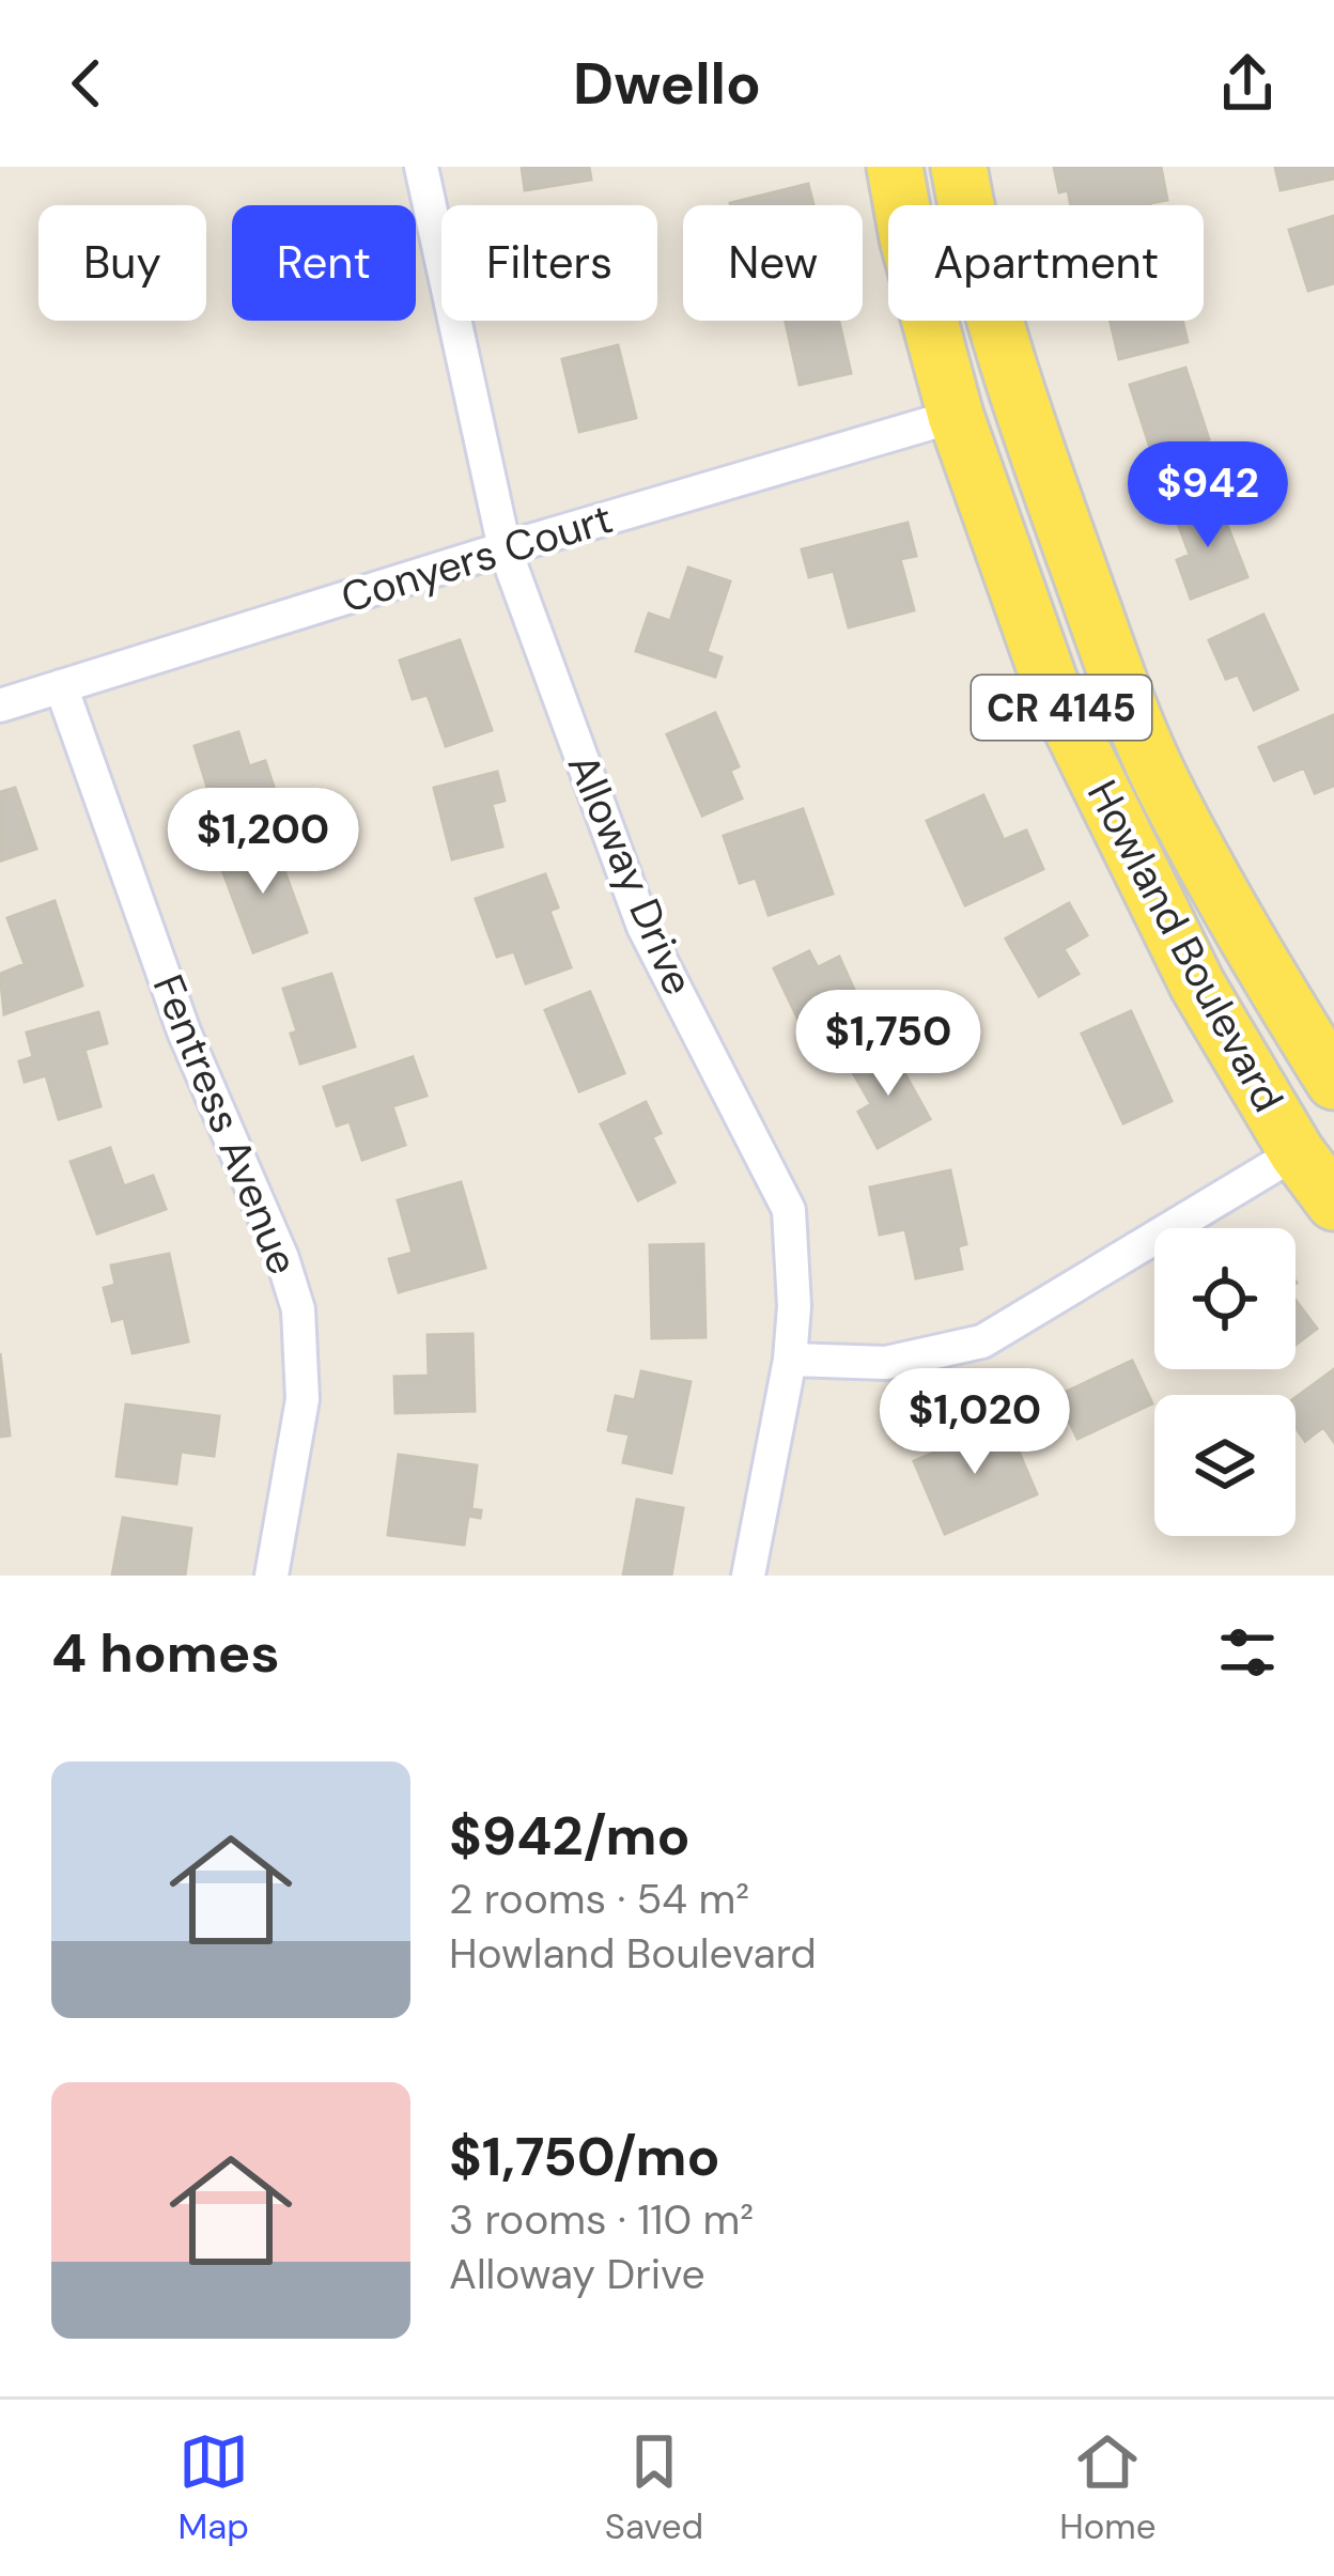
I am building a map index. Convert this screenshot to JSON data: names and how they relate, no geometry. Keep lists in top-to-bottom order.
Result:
{
  "streets": {
    "main road": ["CR 4145", "Howland Boulevard"],
    "street": ["Conyers Court", "Alloway Drive", "Fentress Avenue"]
  },
  "crossings": [
    ["Conyers Court", "Alloway Drive"],
    ["Conyers Court", "Howland Boulevard"],
    ["Conyers Court", "Fentress Avenue"]
  ],
  "page": {
    "header": "Dwello",
    "chip": [
      "Buy",
      "Rent",
      "Filters",
      "New",
      "Apartment"
    ],
    "price": [
      "$942",
      "$1,200",
      "$1,750",
      "$1,020"
    ],
    "heading": "4 homes",
    "list": [
      {
        "name": "$942/mo",
        "note": "2 rooms · 54 m² · Howland Boulevard"
      },
      {
        "name": "$1,750/mo",
        "note": "3 rooms · 110 m² · Alloway Drive"
      }
    ],
    "tabs": ["Map", "Saved", "Home"]
  }
}
